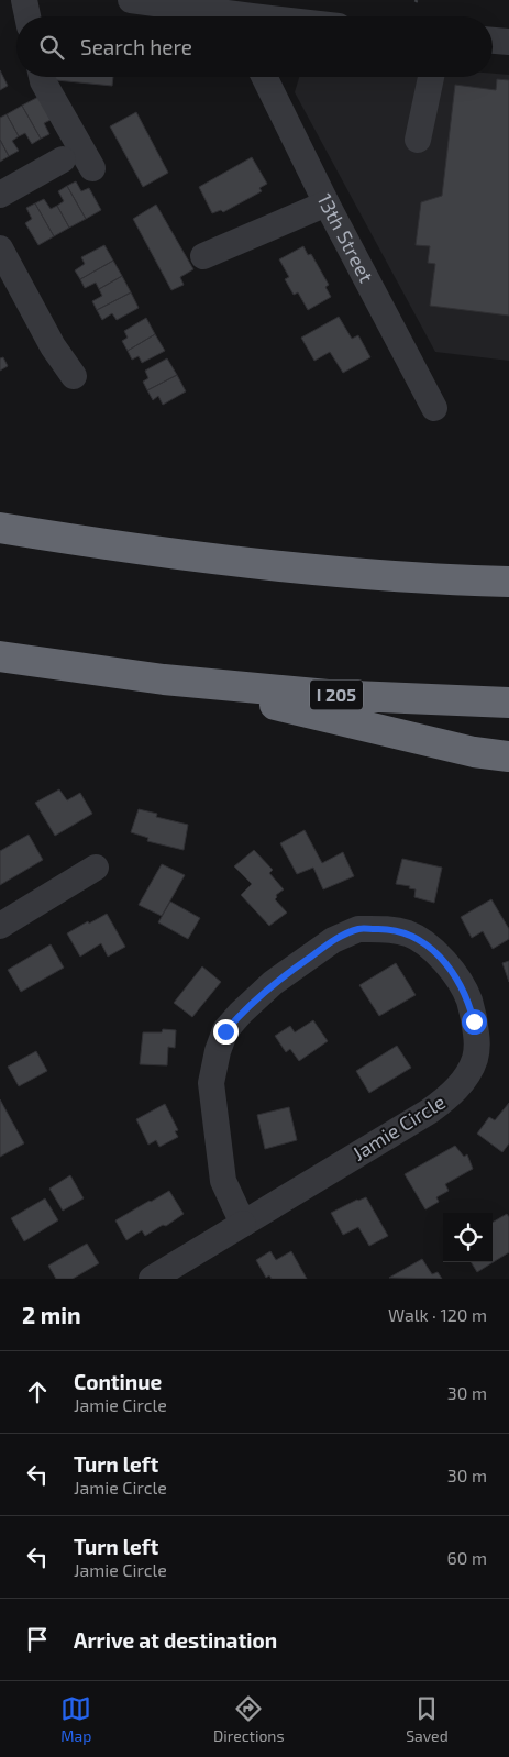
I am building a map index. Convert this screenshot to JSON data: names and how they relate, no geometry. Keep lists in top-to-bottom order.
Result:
{
  "streets": {
    "highway": ["I 205"],
    "street": ["13th Street", "Jamie Circle"]
  },
  "page": {
    "search": "Search here",
    "heading": ["2 min", "Walk · 120 m"],
    "list": [
      ["Continue", "Jamie Circle", "30 m"],
      ["Turn left", "Jamie Circle", "30 m"],
      ["Turn left", "Jamie Circle", "60 m"],
      "Arrive at destination"
    ],
    "nav": ["Map", "Directions", "Saved"]
  }
}
